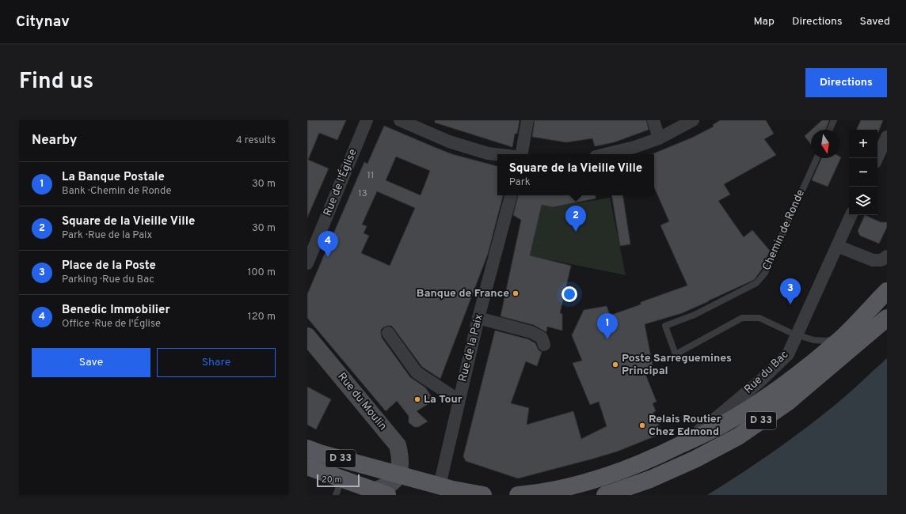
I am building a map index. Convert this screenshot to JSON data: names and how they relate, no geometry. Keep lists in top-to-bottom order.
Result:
{
  "streets": {
    "main road": ["D 33"],
    "street": [
      "Rue de l'Église",
      "Rue de la Paix",
      "Rue du Bac",
      "Rue du Moulin"
    ],
    "lane": ["Chemin de Ronde"]
  },
  "crossings": [
    ["Chemin de Ronde", "Rue du Bac"],
    ["Rue de la Paix", "D 33"],
    ["Rue du Bac", "D 33"],
    ["Rue du Moulin", "D 33"]
  ],
  "places": [
    "Banque de France",
    "Poste Sarreguemines Principal",
    "La Tour",
    "Relais Routier Chez Edmond"
  ],
  "house_numbers": ["11", "13"],
  "scale_bar": "20 m",
  "north": "bottom",
  "page": {
    "header": "Citynav",
    "nav": ["Map", "Directions", "Saved"],
    "title": "Find us",
    "buttons": [
      "Directions",
      ["Save", "Share"]
    ],
    "heading": ["Nearby", "4 results"],
    "map_buttons": ["+", "−"],
    "popup": ["Square de la Vieille Ville", "Park"],
    "list": [
      {
        "mark": "1",
        "name": "La Banque Postale",
        "note": "Bank · Chemin de Ronde",
        "value": "30 m"
      },
      {
        "mark": "2",
        "name": "Square de la Vieille Ville",
        "note": "Park · Rue de la Paix",
        "value": "30 m"
      },
      {
        "mark": "3",
        "name": "Place de la Poste",
        "note": "Parking · Rue du Bac",
        "value": "100 m"
      },
      {
        "mark": "4",
        "name": "Benedic Immobilier",
        "note": "Office · Rue de l'Église",
        "value": "120 m"
      }
    ],
    "pins": [
      "2",
      "4",
      "3",
      "1"
    ],
    "scale": "20 m"
  }
}
